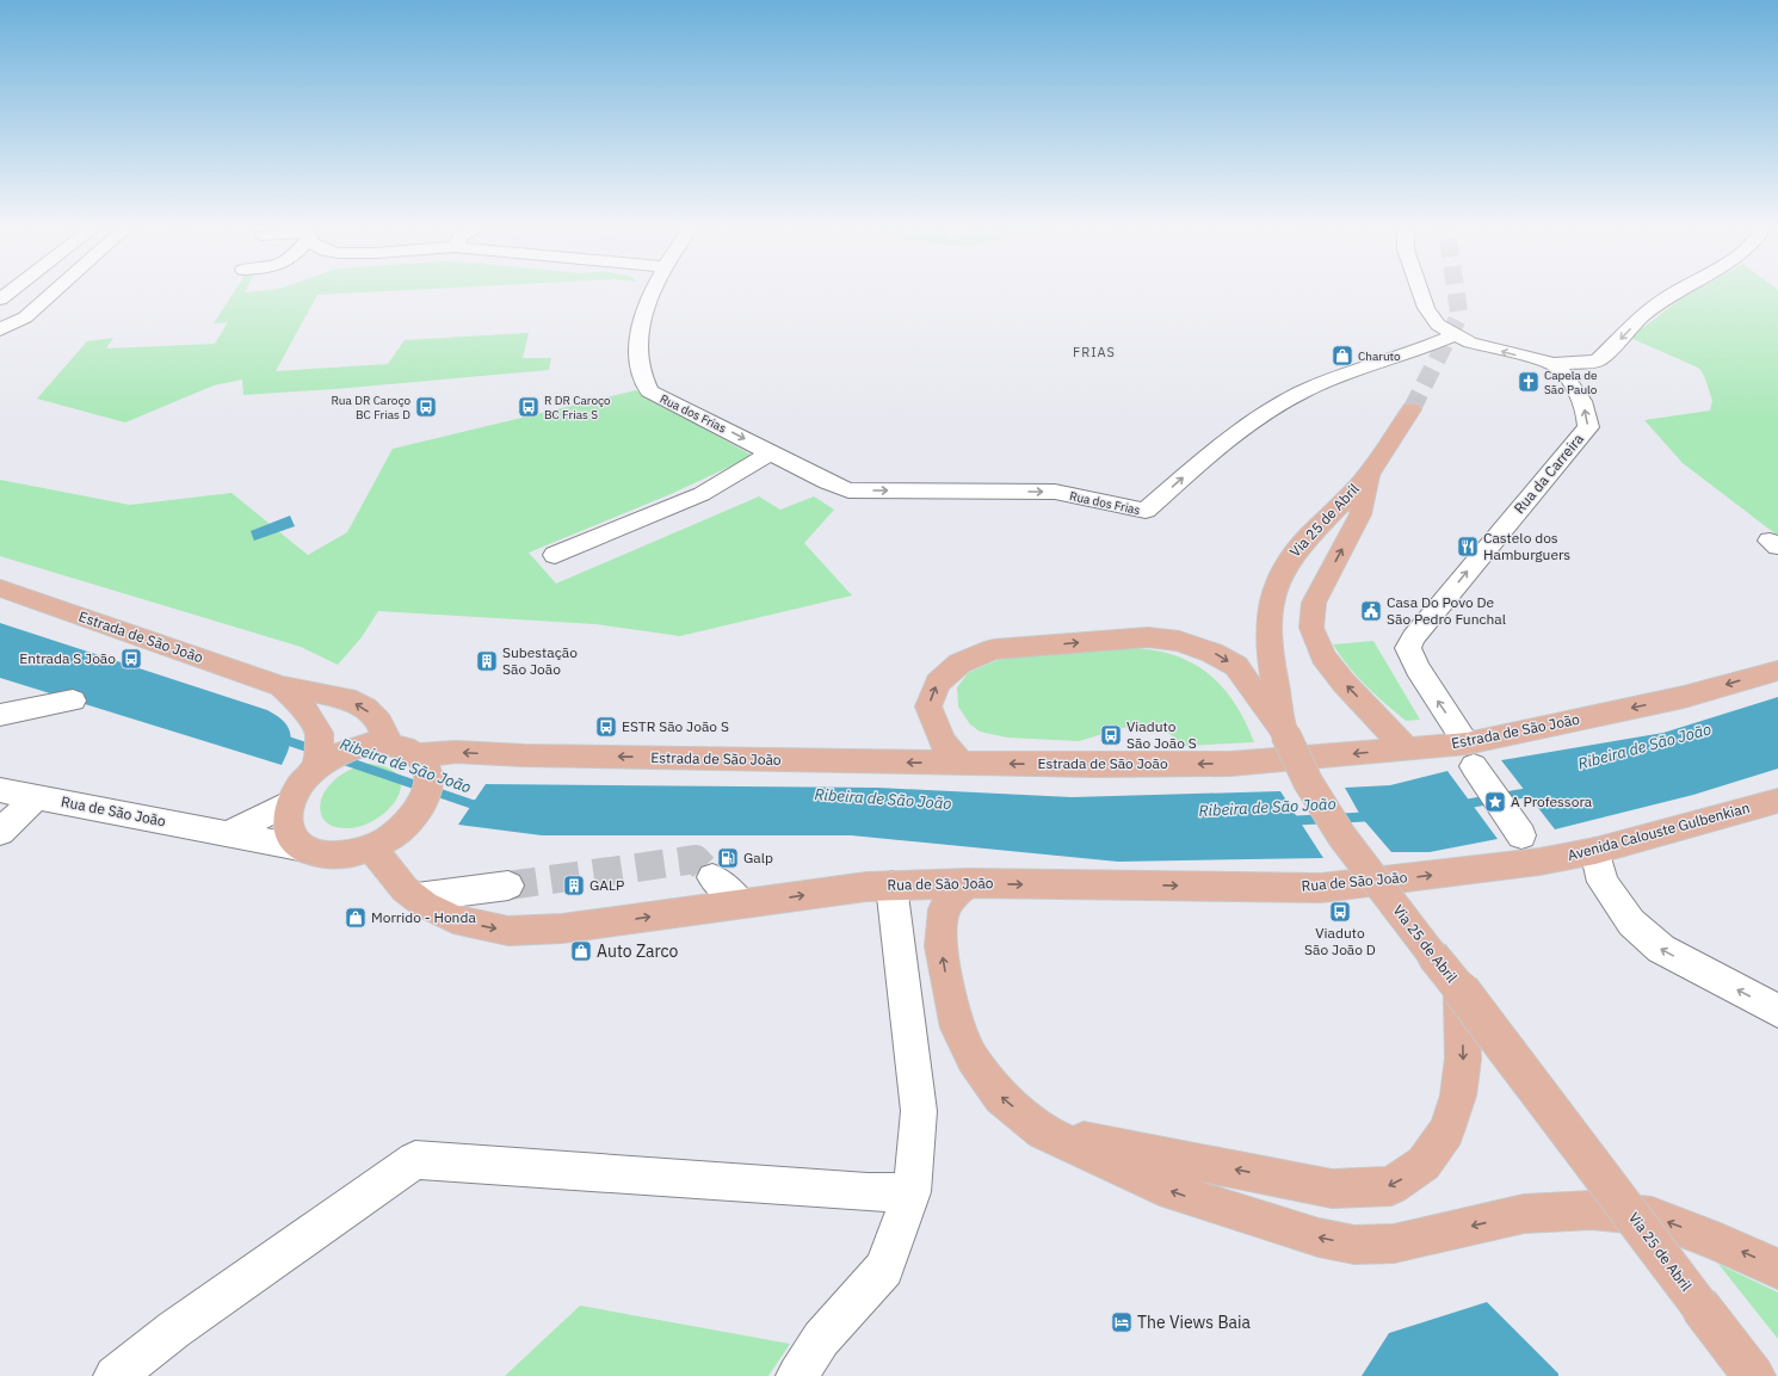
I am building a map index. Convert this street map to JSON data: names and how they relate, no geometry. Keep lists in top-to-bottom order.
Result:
{
  "streets": {
    "main road": [
      "Via 25 de Abril",
      "Estrada de São João",
      "Rua de São João",
      "Avenida Calouste Gulbenkian"
    ],
    "street": ["Rua dos Frias", "Rua da Carreira"]
  },
  "crossings": [
    ["Rua da Carreira", "Estrada de São João"],
    ["Estrada de São João", "Rua de São João"],
    ["Rua de São João", "Avenida Calouste Gulbenkian"]
  ],
  "one_way": [
    "Rua dos Frias",
    "Rua da Carreira",
    "Estrada de São João",
    "Rua de São João"
  ],
  "districts": ["FRIAS"],
  "water": ["Ribeira de São João"],
  "places": {
    "shop": ["Charuto", "Morrido - Honda", "Auto Zarco"],
    "church": ["Capela de São Paulo"],
    "bus stop": [
      "Rua DR Caroço BC Frias D",
      "R DR Caroço BC Frias S",
      "Entrada S João",
      "ESTR São João S",
      "Viaduto São João S",
      "Viaduto São João D"
    ],
    "restaurant": ["Castelo dos Hamburguers"],
    "public building": ["Casa Do Povo De São Pedro Funchal"],
    "building": ["Subestação São João", "GALP"],
    "place": ["A Professora"],
    "fuel station": ["Galp"],
    "hotel": ["The Views Baia"]
  }
}
